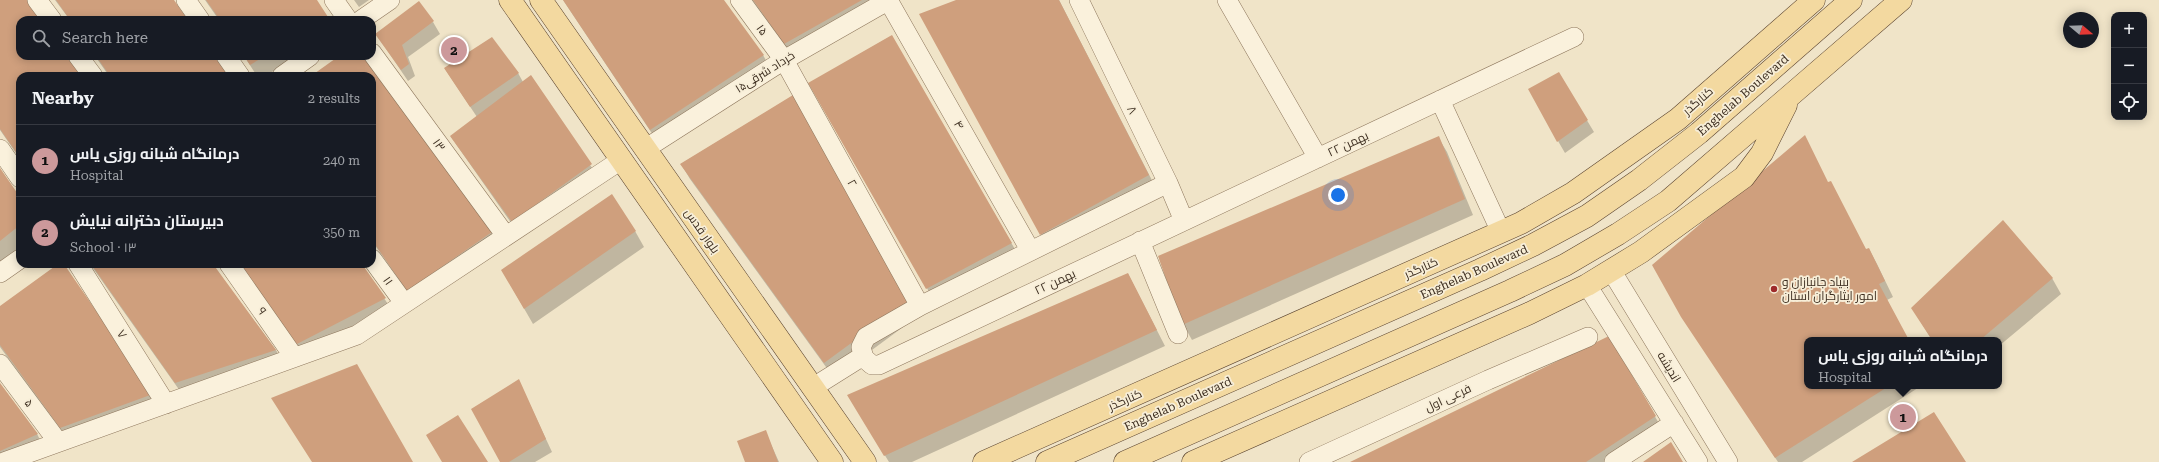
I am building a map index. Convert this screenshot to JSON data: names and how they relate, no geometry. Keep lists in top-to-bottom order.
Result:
{
  "streets": {
    "main road": ["Enghelab Boulevard", "کنارگذر", "بلوار قدس"],
    "street": [
      "۱۵",
      "۱۵خرداد شرقی",
      "۸",
      "۴",
      "۲۲ بهمن",
      "۱۳",
      "۲",
      "۱۱",
      "۹",
      "۷",
      "اندیشه",
      "فرعی اول",
      "۵"
    ]
  },
  "crossings": [
    ["۱۵", "۱۵خرداد شرقی"],
    ["۱۵", "۲"],
    ["۱۵خرداد شرقی", "۴"],
    ["۱۵خرداد شرقی", "۲"],
    ["۱۵خرداد شرقی", "بلوار قدس"],
    ["۸", "۲۲ بهمن"]
  ],
  "places": ["بنیاد جانبازان و امور ایثارگران استان"],
  "north": "right",
  "page": {
    "map_buttons": ["+", "−"],
    "search": "Search here",
    "pins": ["2", "1"],
    "heading": ["Nearby", "2 results"],
    "list": [
      {
        "mark": "1",
        "name": "درمانگاه شبانه روزی یاس",
        "note": "Hospital",
        "value": "240 m"
      },
      {
        "mark": "2",
        "name": "دبیرستان دخترانه نیایش",
        "note": "School · ۱۳",
        "value": "350 m"
      }
    ],
    "popup": ["درمانگاه شبانه روزی یاس", "Hospital"]
  }
}
